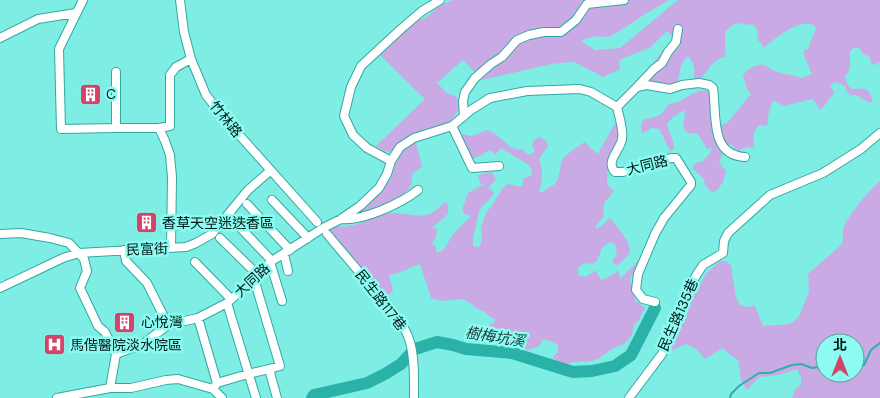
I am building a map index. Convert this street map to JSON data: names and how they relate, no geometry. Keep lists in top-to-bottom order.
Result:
{
  "streets": {
    "street": [
      "竹林路",
      "大同路",
      "民富街",
      "民生路117巷",
      "民生路135巷"
    ]
  },
  "crossings": [
    ["竹林路", "民富街"]
  ],
  "water": ["樹梅坑溪"],
  "places": {
    "building": ["C", "香草天空迷迭香區", "心悅灣"],
    "hospital": ["馬偕醫院淡水院區"]
  },
  "north": "top"
}
